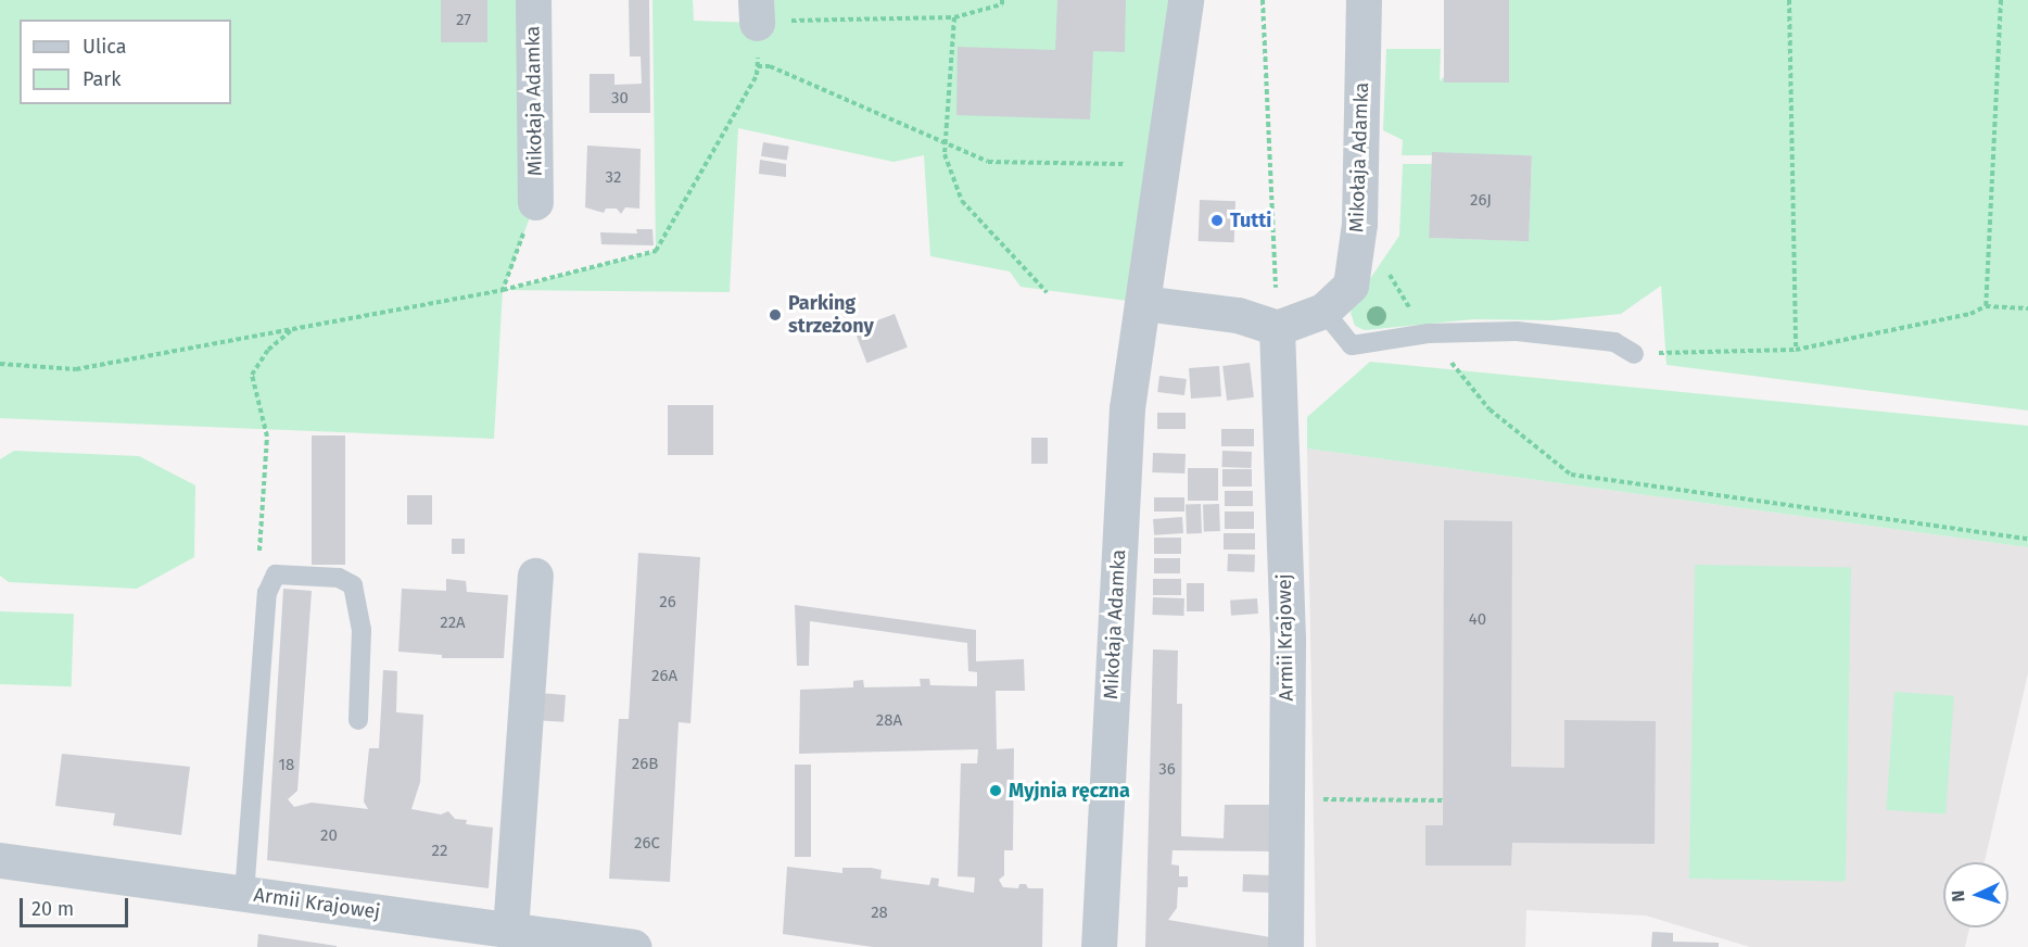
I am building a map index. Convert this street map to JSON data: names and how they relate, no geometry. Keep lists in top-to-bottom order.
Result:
{
  "streets": {
    "street": ["Mikołaja Adamka", "Armii Krajowej"]
  },
  "crossings": [
    ["Mikołaja Adamka", "Armii Krajowej"]
  ],
  "places": ["Tutti", "Parking strzeżony", "Myjnia ręczna"],
  "house_numbers": [
    "27",
    "30",
    "32",
    "26J",
    "26",
    "40",
    "22A",
    "26A",
    "28A",
    "26B",
    "18",
    "36",
    "20",
    "26C",
    "22",
    "28"
  ],
  "legend": ["Ulica", "Park"],
  "scale_bar": "20 m",
  "north": "left"
}
